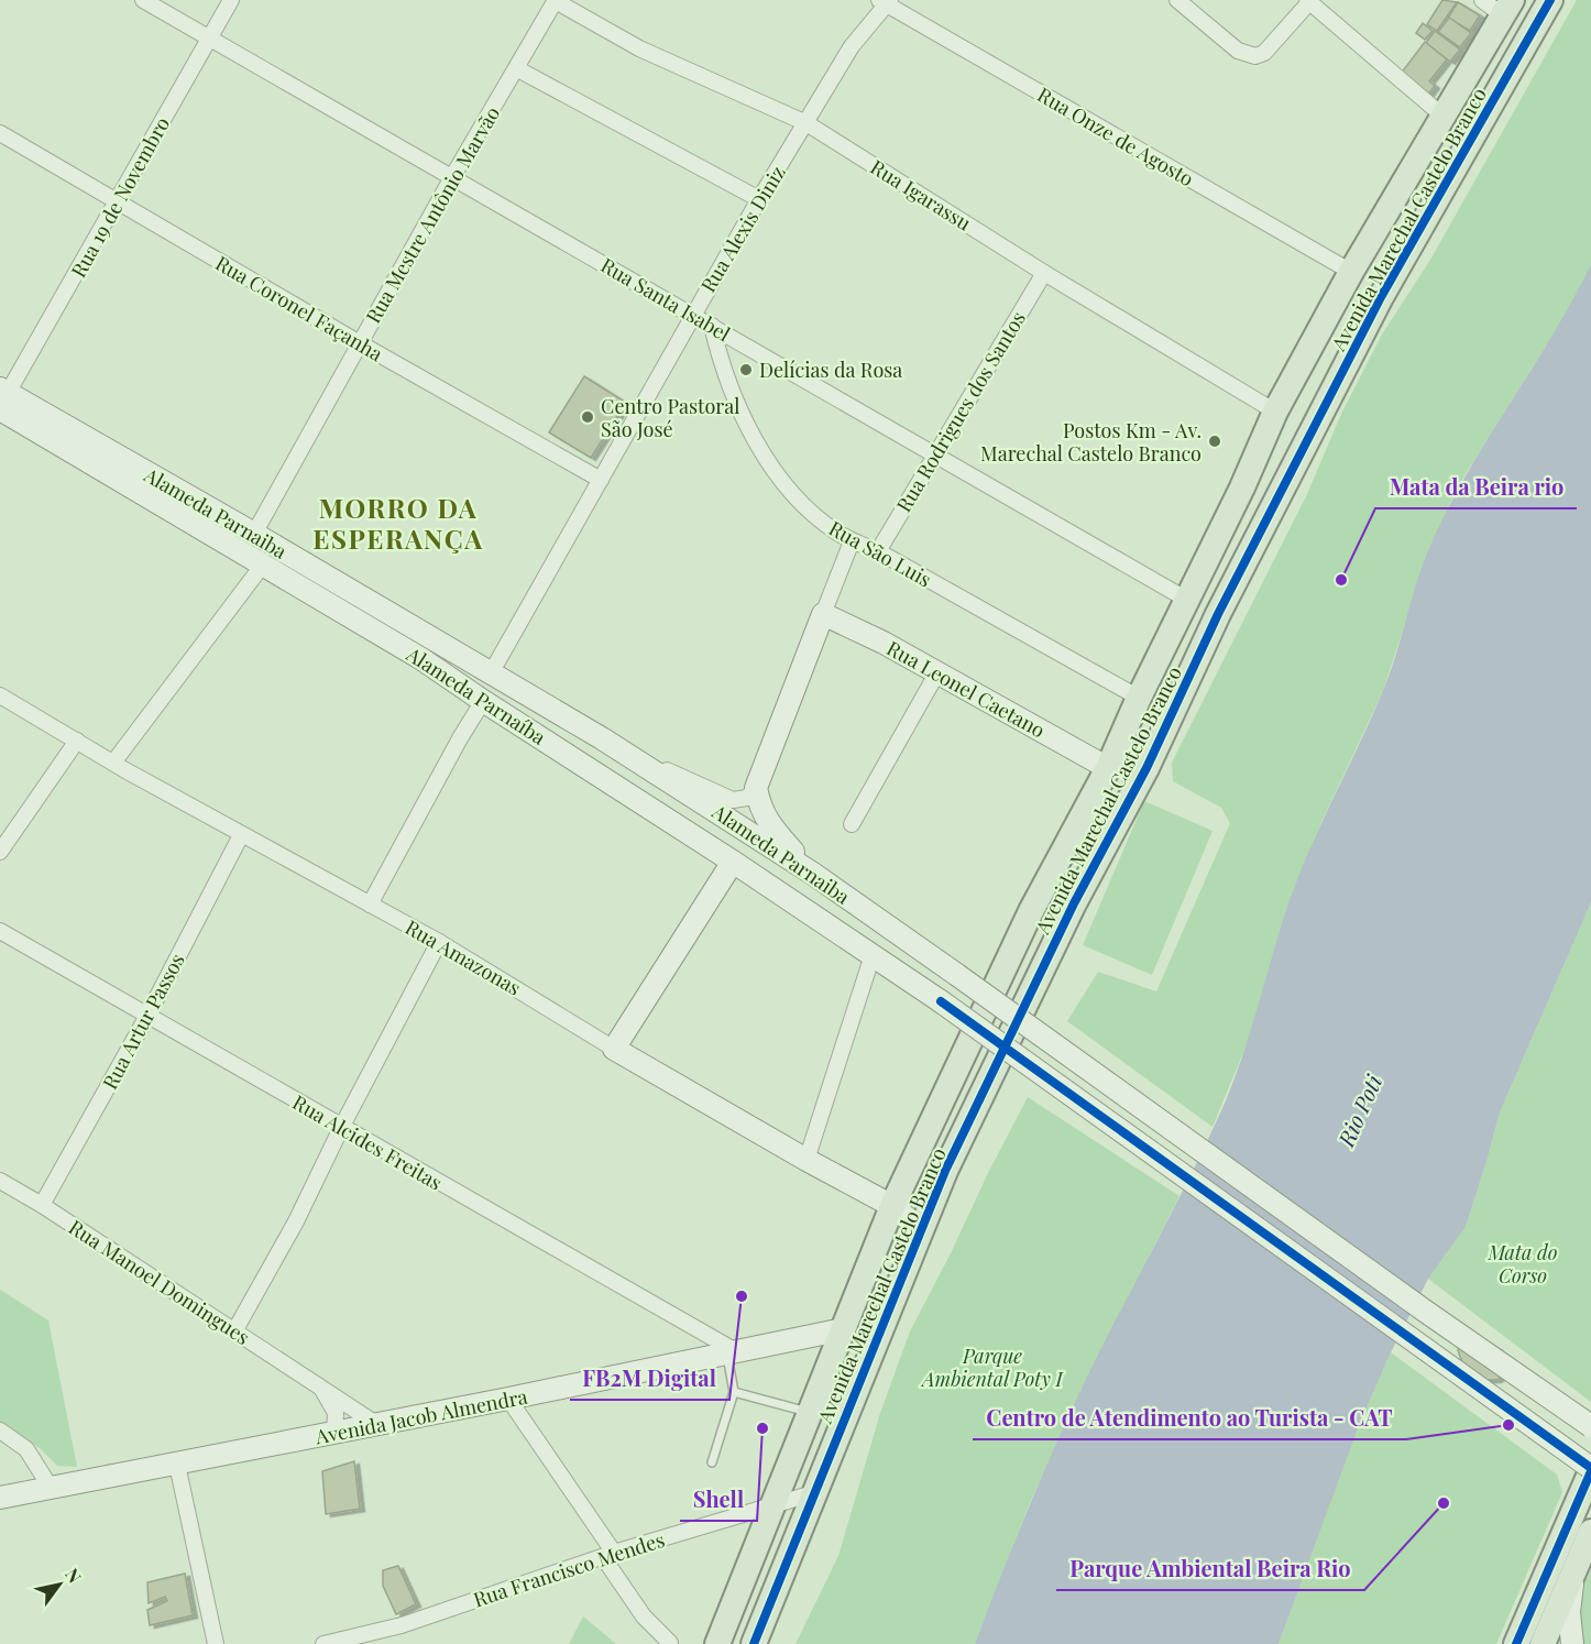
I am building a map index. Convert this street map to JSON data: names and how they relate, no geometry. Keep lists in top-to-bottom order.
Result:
{
  "streets": {
    "main road": [
      "Avenida Marechal Castelo Branco",
      "Alameda Parnaiba",
      "Rua Leonel Caetano",
      "Alameda Parnaíba",
      "Rua Amazonas",
      "Avenida Jacob Almendra"
    ],
    "street": [
      "Rua Onze de Agosto",
      "Rua Igarassu",
      "Rua 19 de Novembro",
      "Rua Mestre Antônio Marvão",
      "Rua Alexis Diniz",
      "Rua Santa Isabel",
      "Rua Coronel Façanha",
      "Rua Rodrigues dos Santos",
      "Rua São Luis",
      "Rua Artur Passos",
      "Rua Alcides Freitas",
      "Rua Manoel Domingues",
      "Rua Francisco Mendes"
    ]
  },
  "crossings": [
    ["Rua Onze de Agosto", "Avenida Marechal Castelo Branco"],
    ["Rua Onze de Agosto", "Rua Alexis Diniz"],
    ["Rua Igarassu", "Rua Mestre Antônio Marvão"],
    ["Rua Igarassu", "Avenida Marechal Castelo Branco"],
    ["Rua Igarassu", "Rua Alexis Diniz"],
    ["Rua Igarassu", "Rua Rodrigues dos Santos"],
    ["Rua 19 de Novembro", "Rua Santa Isabel"],
    ["Rua 19 de Novembro", "Rua Coronel Façanha"],
    ["Rua 19 de Novembro", "Alameda Parnaiba"],
    ["Rua 19 de Novembro", "Alameda Parnaíba"],
    ["Rua Mestre Antônio Marvão", "Rua Santa Isabel"],
    ["Rua Mestre Antônio Marvão", "Rua Coronel Façanha"],
    ["Rua Mestre Antônio Marvão", "Alameda Parnaiba"],
    ["Avenida Marechal Castelo Branco", "Rua Santa Isabel"],
    ["Avenida Marechal Castelo Branco", "Rua São Luis"],
    ["Avenida Marechal Castelo Branco", "Rua Leonel Caetano"],
    ["Avenida Marechal Castelo Branco", "Rua Amazonas"],
    ["Avenida Marechal Castelo Branco", "Avenida Jacob Almendra"],
    ["Avenida Marechal Castelo Branco", "Rua Francisco Mendes"],
    ["Rua Alexis Diniz", "Rua Santa Isabel"],
    ["Rua Alexis Diniz", "Rua Coronel Façanha"],
    ["Rua Alexis Diniz", "Alameda Parnaiba"],
    ["Rua Santa Isabel", "Rua Rodrigues dos Santos"],
    ["Rua Santa Isabel", "Rua São Luis"],
    ["Rua Rodrigues dos Santos", "Rua São Luis"],
    ["Alameda Parnaiba", "Alameda Parnaíba"],
    ["Rua Amazonas", "Rua Artur Passos"],
    ["Rua Artur Passos", "Rua Alcides Freitas"],
    ["Rua Artur Passos", "Rua Manoel Domingues"],
    ["Rua Alcides Freitas", "Avenida Jacob Almendra"],
    ["Rua Manoel Domingues", "Avenida Jacob Almendra"]
  ],
  "districts": ["MORRO DA ESPERANÇA"],
  "water": ["Rio Poti"],
  "parks": ["Mata do Corso", "Parque Ambiental Poty I"],
  "places": [
    "Delícias da Rosa",
    "Centro Pastoral São José",
    "Postos Km - Av. Marechal Castelo Branco",
    "Mata da Beira rio",
    "FB2M Digital",
    "Centro de Atendimento ao Turista - CAT",
    "Shell",
    "Parque Ambiental Beira Rio"
  ],
  "north": "top right"
}
